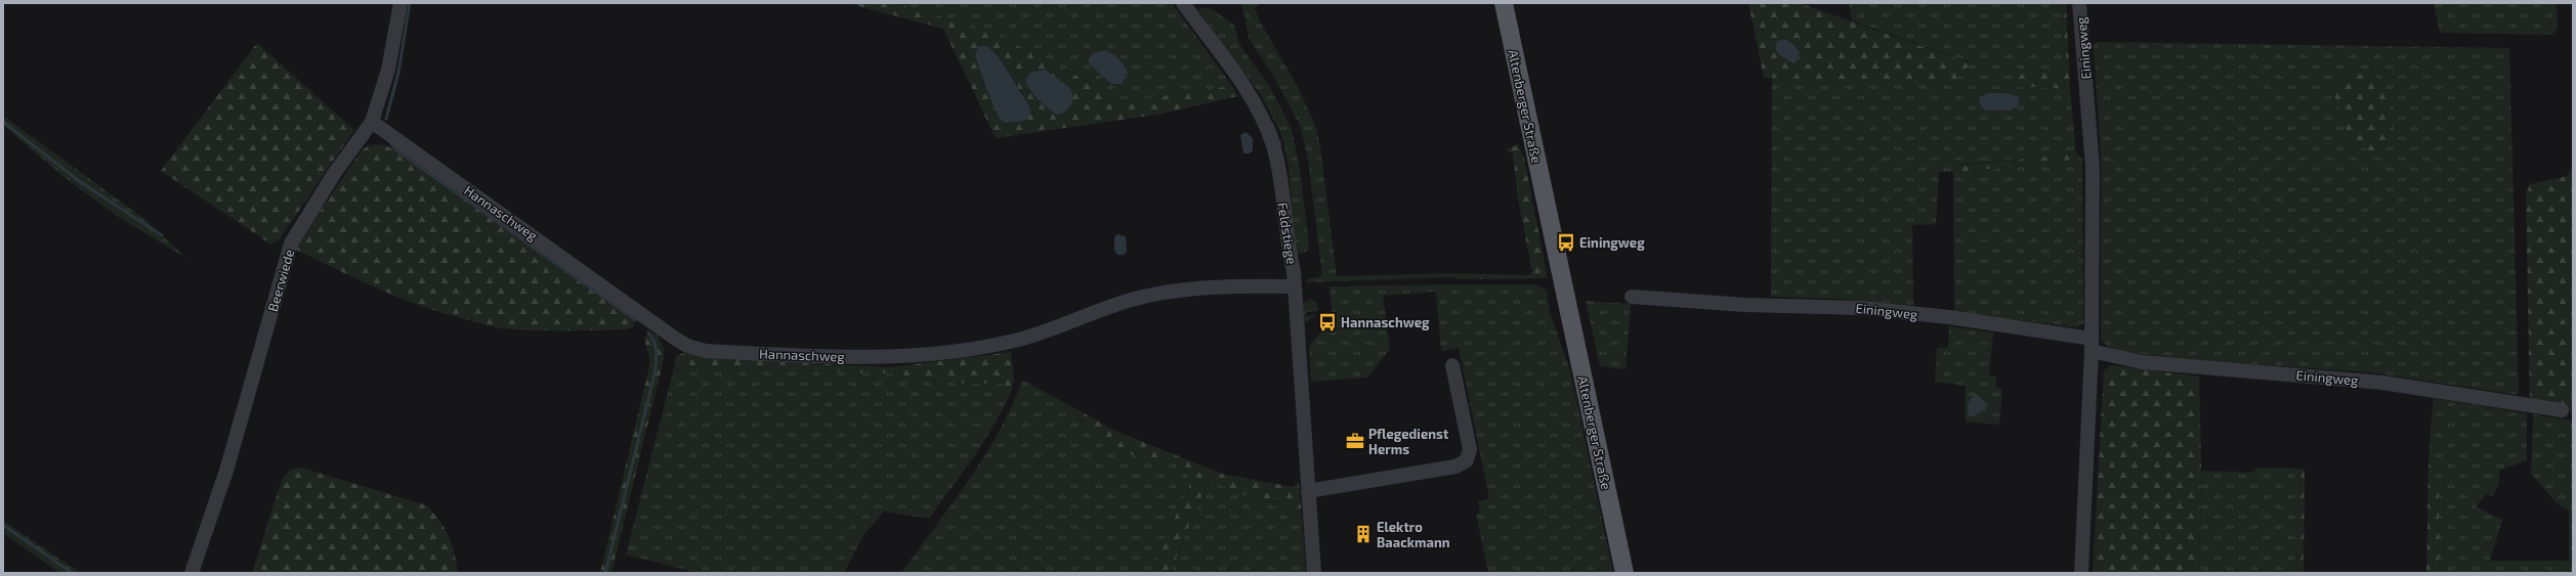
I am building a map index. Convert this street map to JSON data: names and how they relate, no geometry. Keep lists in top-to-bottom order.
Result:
{
  "streets": {
    "main road": ["Altenberger Straße"],
    "street": [
      "Einingweg",
      "Hannaschweg",
      "Feldstiege",
      "Beerwiede"
    ]
  },
  "crossings": [
    ["Hannaschweg", "Feldstiege"],
    ["Hannaschweg", "Beerwiede"]
  ],
  "places": {
    "bus stop": ["Einingweg", "Hannaschweg"],
    "office": ["Pflegedienst Herms"],
    "building": ["Elektro Baackmann"]
  }
}
